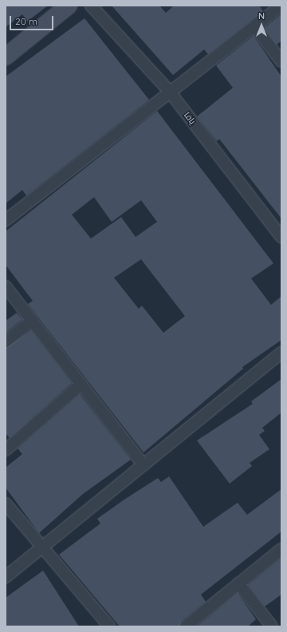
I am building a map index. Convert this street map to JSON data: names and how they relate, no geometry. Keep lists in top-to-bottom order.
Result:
{
  "streets": {
    "street": ["يافا"]
  },
  "scale_bar": "20 m",
  "north": "top"
}
